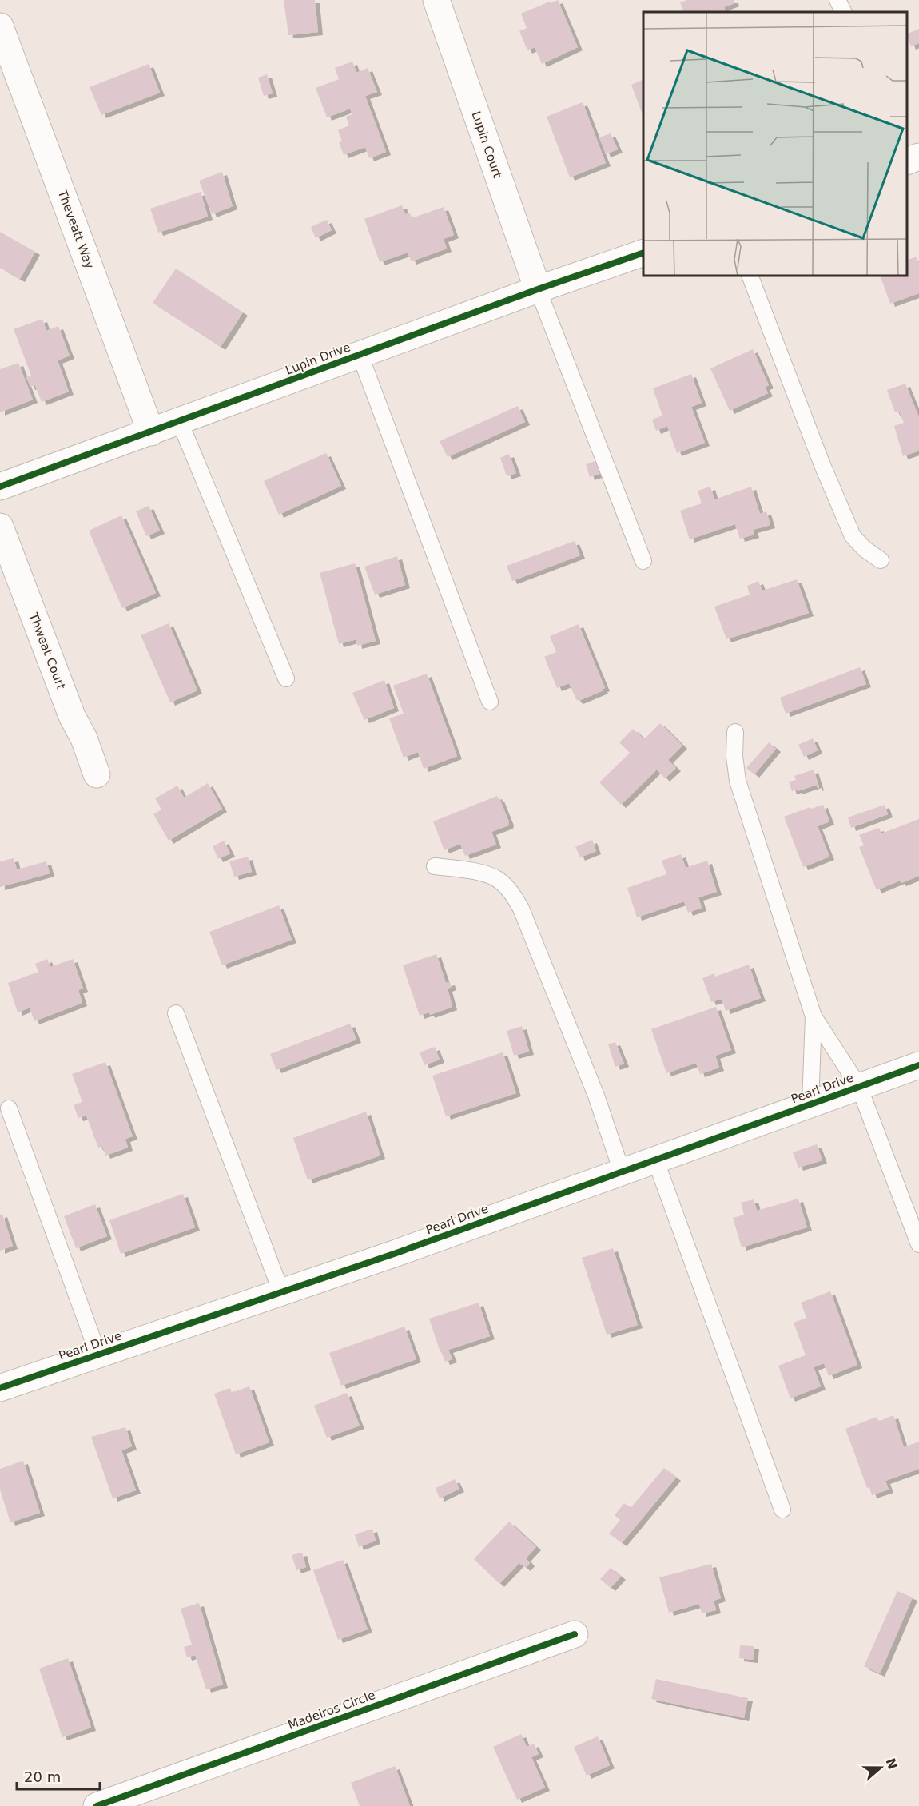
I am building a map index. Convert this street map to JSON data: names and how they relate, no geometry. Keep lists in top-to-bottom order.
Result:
{
  "streets": {
    "street": [
      "Lupin Court",
      "Theveatt Way",
      "Lupin Drive",
      "Thweat Court",
      "Pearl Drive",
      "Madeiros Circle"
    ]
  },
  "crossings": [
    ["Lupin Court", "Lupin Drive"],
    ["Theveatt Way", "Lupin Drive"]
  ],
  "scale_bar": "20 m",
  "north": "right"
}
